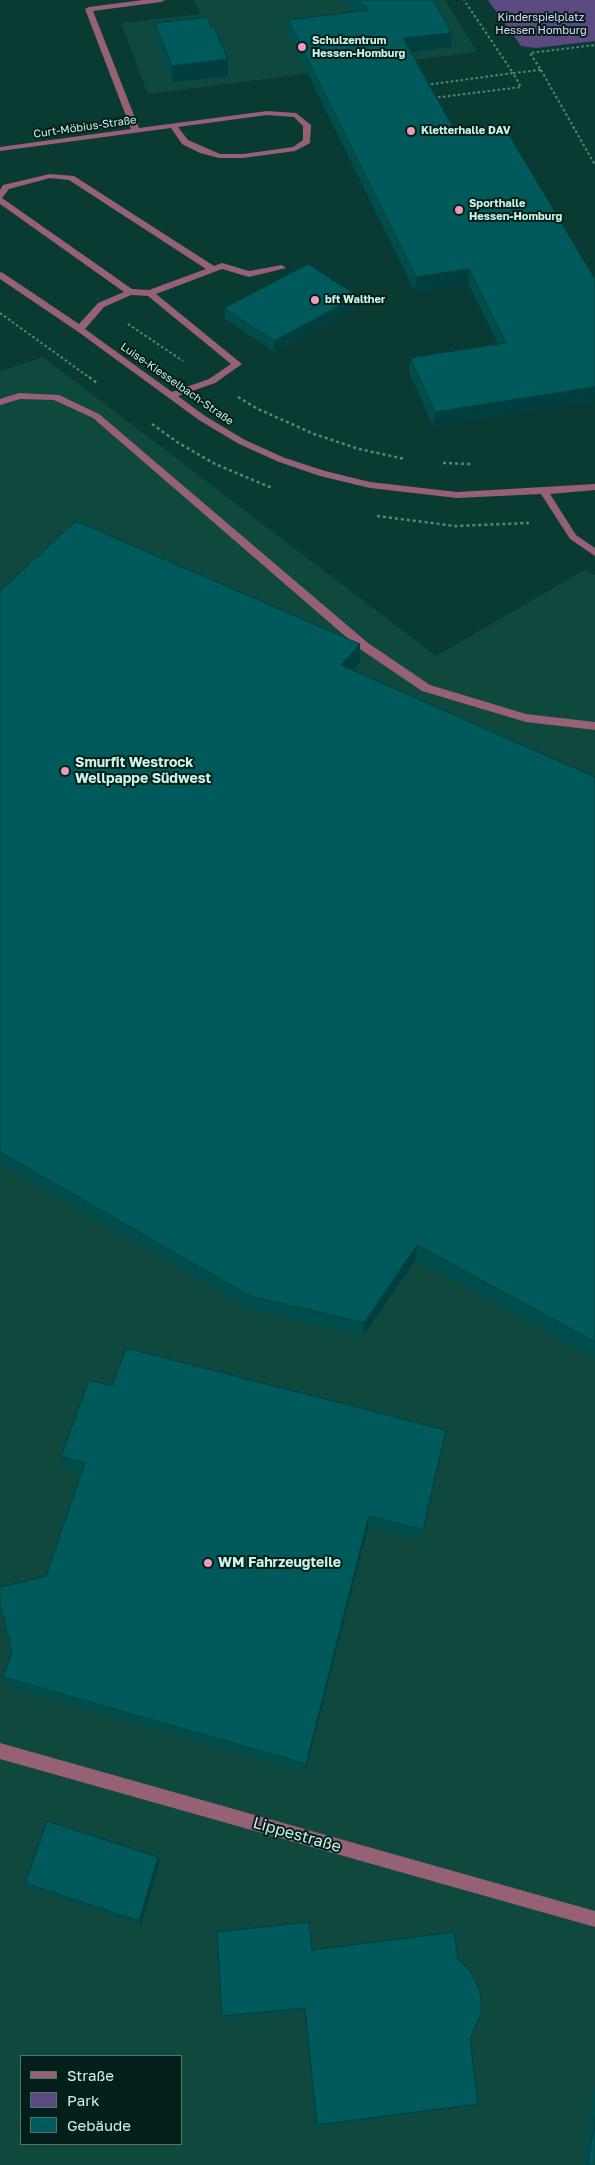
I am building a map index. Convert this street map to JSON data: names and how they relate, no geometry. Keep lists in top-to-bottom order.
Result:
{
  "streets": {
    "street": ["Curt-Möbius-Straße", "Luise-Kiesselbach-Straße", "Lippestraße"]
  },
  "parks": ["Kinderspielplatz Hessen Homburg"],
  "places": [
    "Schulzentrum Hessen-Homburg",
    "Kletterhalle DAV",
    "Sporthalle Hessen-Homburg",
    "bft Walther",
    "Smurfit Westrock Wellpappe Südwest",
    "WM Fahrzeugteile"
  ],
  "legend": ["Straße", "Park", "Gebäude"]
}
